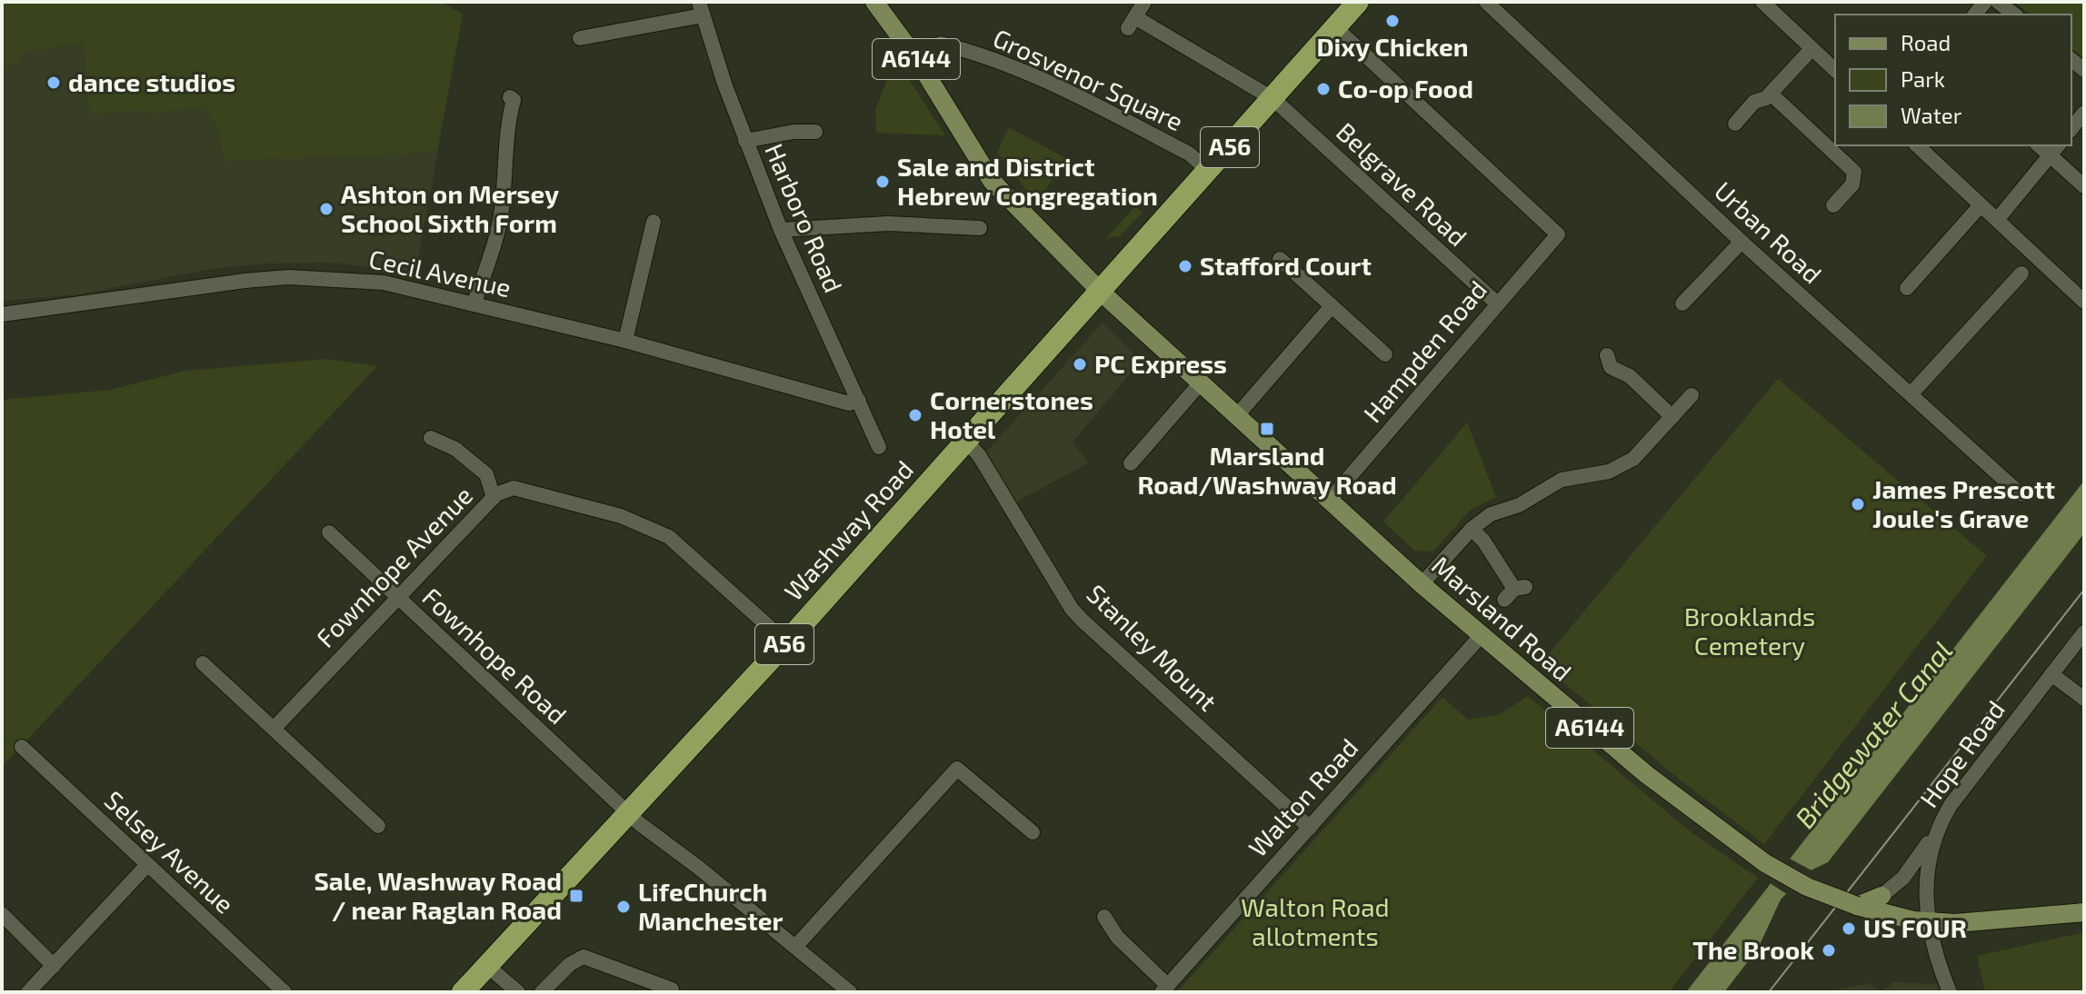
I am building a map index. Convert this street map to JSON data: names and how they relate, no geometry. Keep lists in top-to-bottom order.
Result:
{
  "streets": {
    "highway": ["A56", "Washway Road"],
    "main road": ["A6144", "Marsland Road"],
    "street": [
      "Grosvenor Square",
      "Belgrave Road",
      "Harboro Road",
      "Urban Road",
      "Cecil Avenue",
      "Hampden Road",
      "Fownhope Avenue",
      "Stanley Mount",
      "Fownhope Road",
      "Hope Road",
      "Walton Road",
      "Selsey Avenue"
    ]
  },
  "crossings": [
    ["A6144", "Washway Road"],
    ["A6144", "Marsland Road"],
    ["Grosvenor Square", "Washway Road"],
    ["Belgrave Road", "Hampden Road"],
    ["Belgrave Road", "Washway Road"],
    ["Harboro Road", "Cecil Avenue"],
    ["Hampden Road", "Washway Road"],
    ["Hampden Road", "Marsland Road"],
    ["Washway Road", "Fownhope Avenue"],
    ["Washway Road", "Marsland Road"],
    ["Washway Road", "Stanley Mount"],
    ["Washway Road", "Fownhope Road"],
    ["Fownhope Avenue", "Fownhope Road"],
    ["Marsland Road", "Hope Road"],
    ["Marsland Road", "Walton Road"],
    ["Stanley Mount", "Walton Road"]
  ],
  "water": ["Bridgewater Canal"],
  "parks": ["Brooklands Cemetery", "Walton Road allotments"],
  "places": {
    "other": [
      "Dixy Chicken",
      "dance studios",
      "Co-op Food",
      "Sale and District Hebrew Congregation",
      "Ashton on Mersey School Sixth Form",
      "Stafford Court",
      "PC Express",
      "Cornerstones Hotel",
      "James Prescott Joule's Grave",
      "LifeChurch Manchester",
      "US FOUR",
      "The Brook"
    ],
    "transit": ["Marsland Road/Washway Road", "Sale, Washway Road / near Raglan Road"]
  },
  "legend": ["Road", "Park", "Water"]
}
